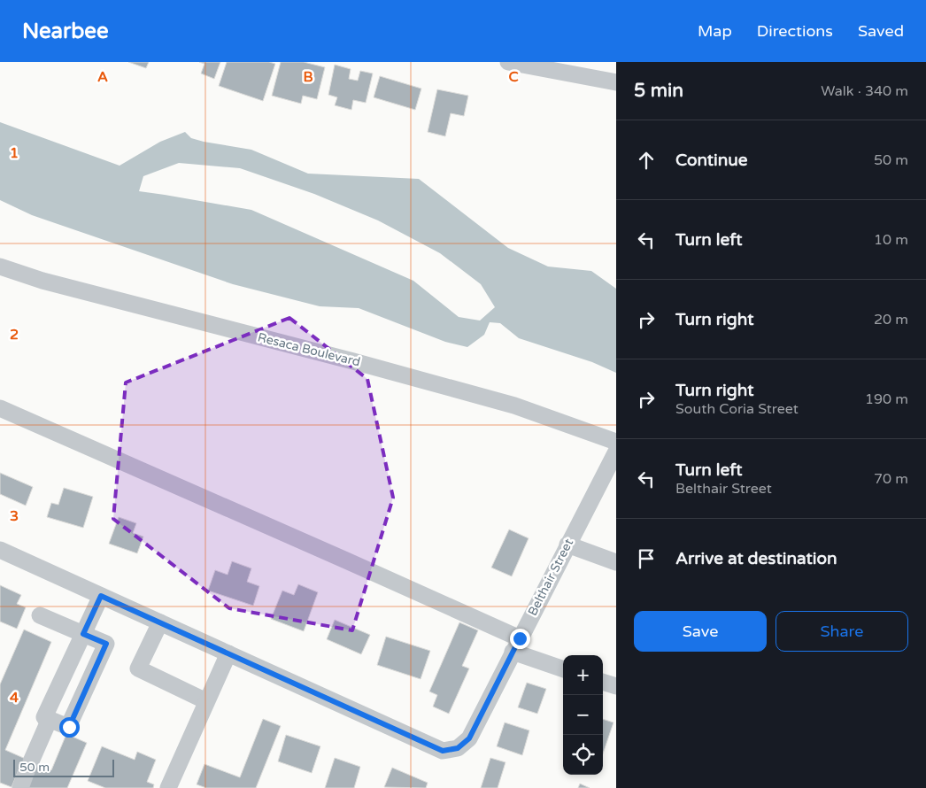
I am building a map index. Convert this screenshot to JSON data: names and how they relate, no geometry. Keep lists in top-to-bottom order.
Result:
{
  "streets": {
    "street": ["Resaca Boulevard", "Belthair Street"]
  },
  "scale_bar": "50 m",
  "page": {
    "header": "Nearbee",
    "nav": ["Map", "Directions", "Saved"],
    "heading": ["5 min", "Walk · 340 m"],
    "list": [
      ["Continue", "50 m"],
      ["Turn left", "10 m"],
      ["Turn right", "20 m"],
      ["Turn right", "South Coria Street", "190 m"],
      ["Turn left", "Belthair Street", "70 m"],
      "Arrive at destination"
    ],
    "buttons": ["Save", "Share"],
    "map_buttons": ["+", "−"],
    "scale": "50 m"
  },
  "grid": {
    "columns": ["A", "B", "C"],
    "rows": [
      "1",
      "2",
      "3",
      "4"
    ]
  }
}
